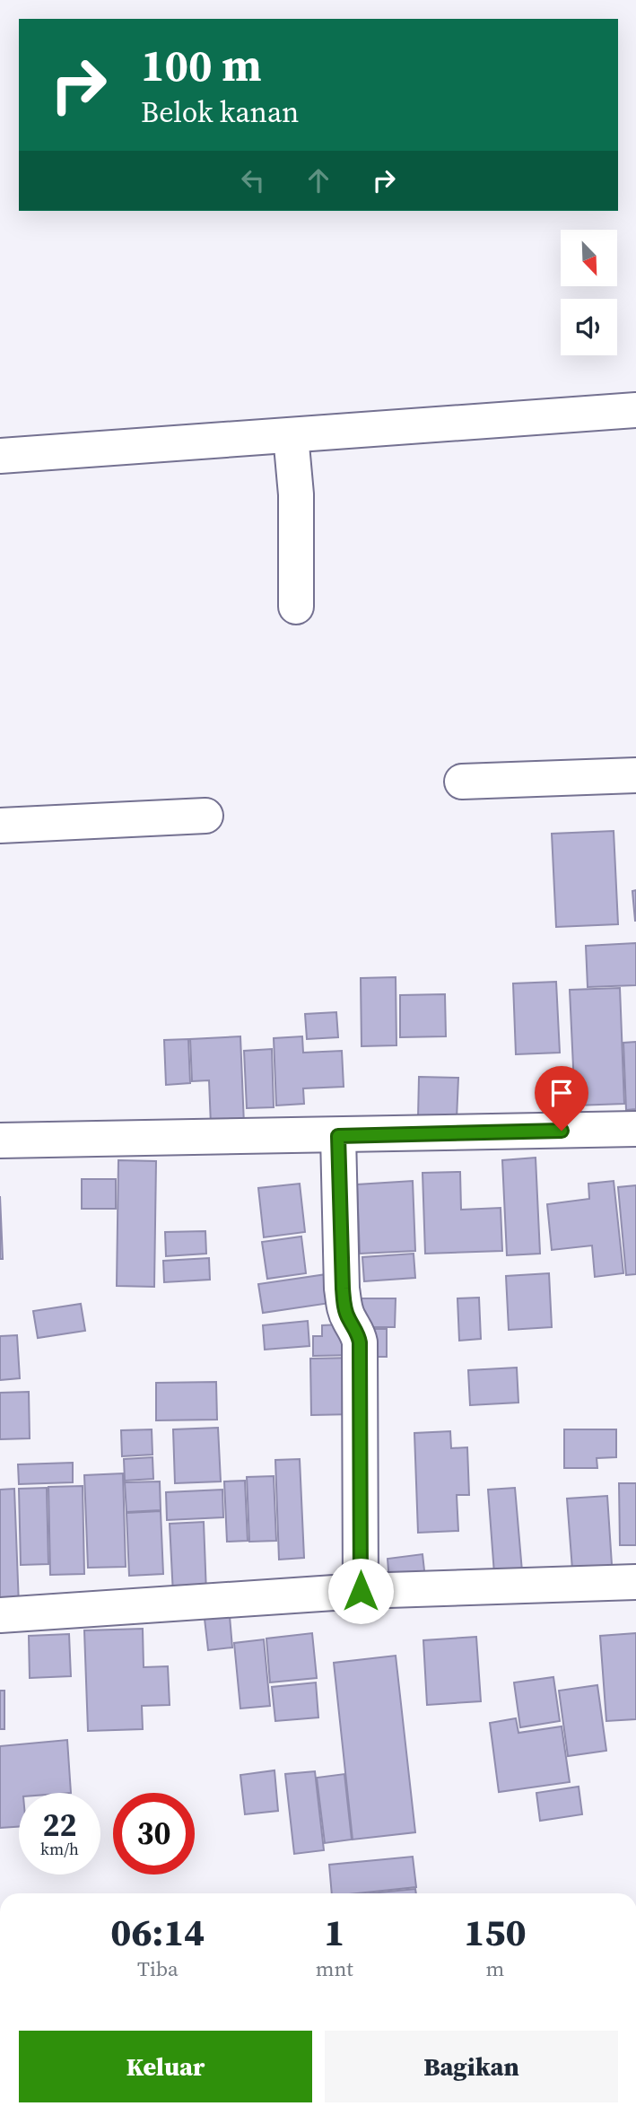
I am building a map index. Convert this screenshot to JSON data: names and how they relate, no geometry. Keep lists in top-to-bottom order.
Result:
{
  "north": "bottom right",
  "page": {
    "turn": ["100 m", "Belok kanan"],
    "speed": "22 km/h",
    "limit": "30",
    "eta": [
      "06:14",
      "Tiba",
      "1",
      "mnt",
      "150",
      "m"
    ],
    "buttons": ["Keluar", "Bagikan"]
  }
}
